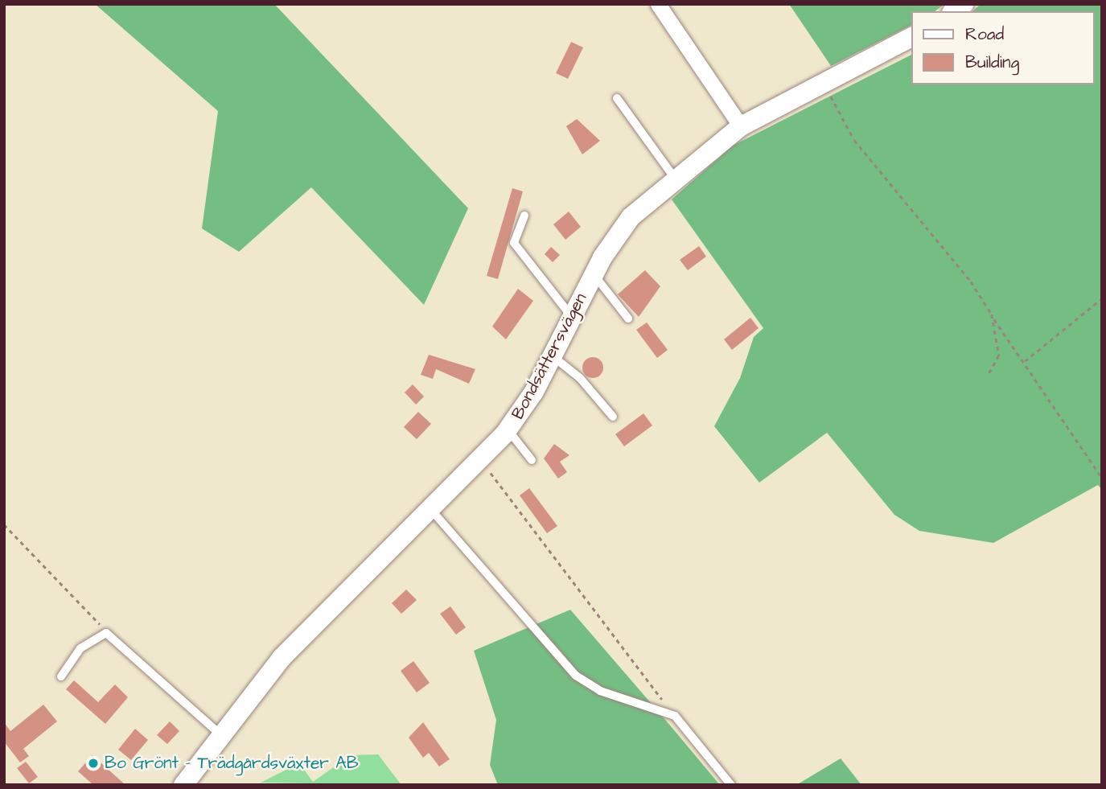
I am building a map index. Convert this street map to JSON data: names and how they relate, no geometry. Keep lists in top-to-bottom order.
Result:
{
  "streets": {
    "street": ["Bondsättersvägen"]
  },
  "places": ["Bo Grönt - Trädgårdsväxter AB"],
  "legend": ["Road", "Building"]
}
